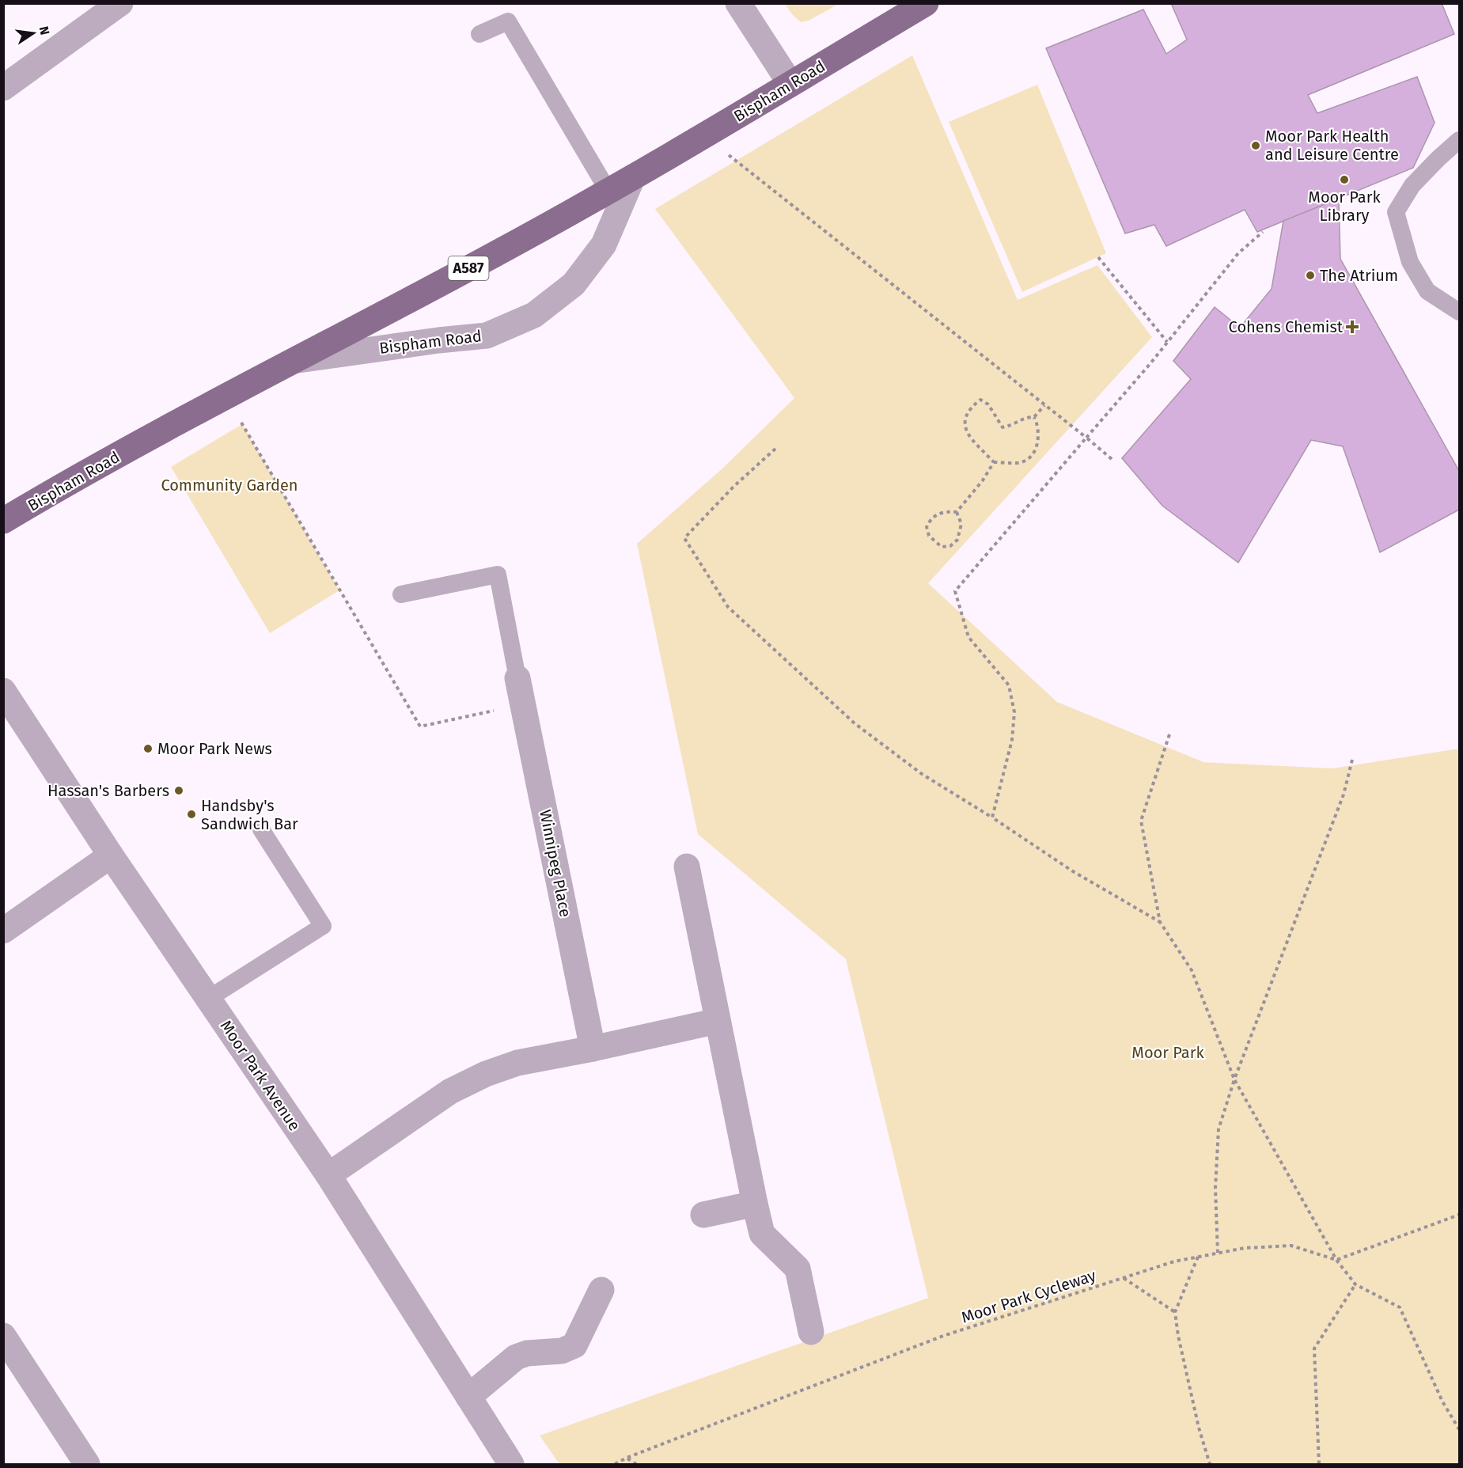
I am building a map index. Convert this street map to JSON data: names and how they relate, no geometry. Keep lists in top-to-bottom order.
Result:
{
  "streets": {
    "main road": ["Bispham Road", "A587"],
    "street": ["Winnipeg Place", "Moor Park Avenue"],
    "path": ["Moor Park Cycleway"]
  },
  "parks": ["Community Garden", "Moor Park"],
  "places": {
    "other": [
      "Moor Park Health and Leisure Centre",
      "Moor Park Library",
      "The Atrium",
      "Moor Park News",
      "Hassan's Barbers",
      "Handsby's Sandwich Bar"
    ],
    "health": ["Cohens Chemist"]
  },
  "north": "right"
}
